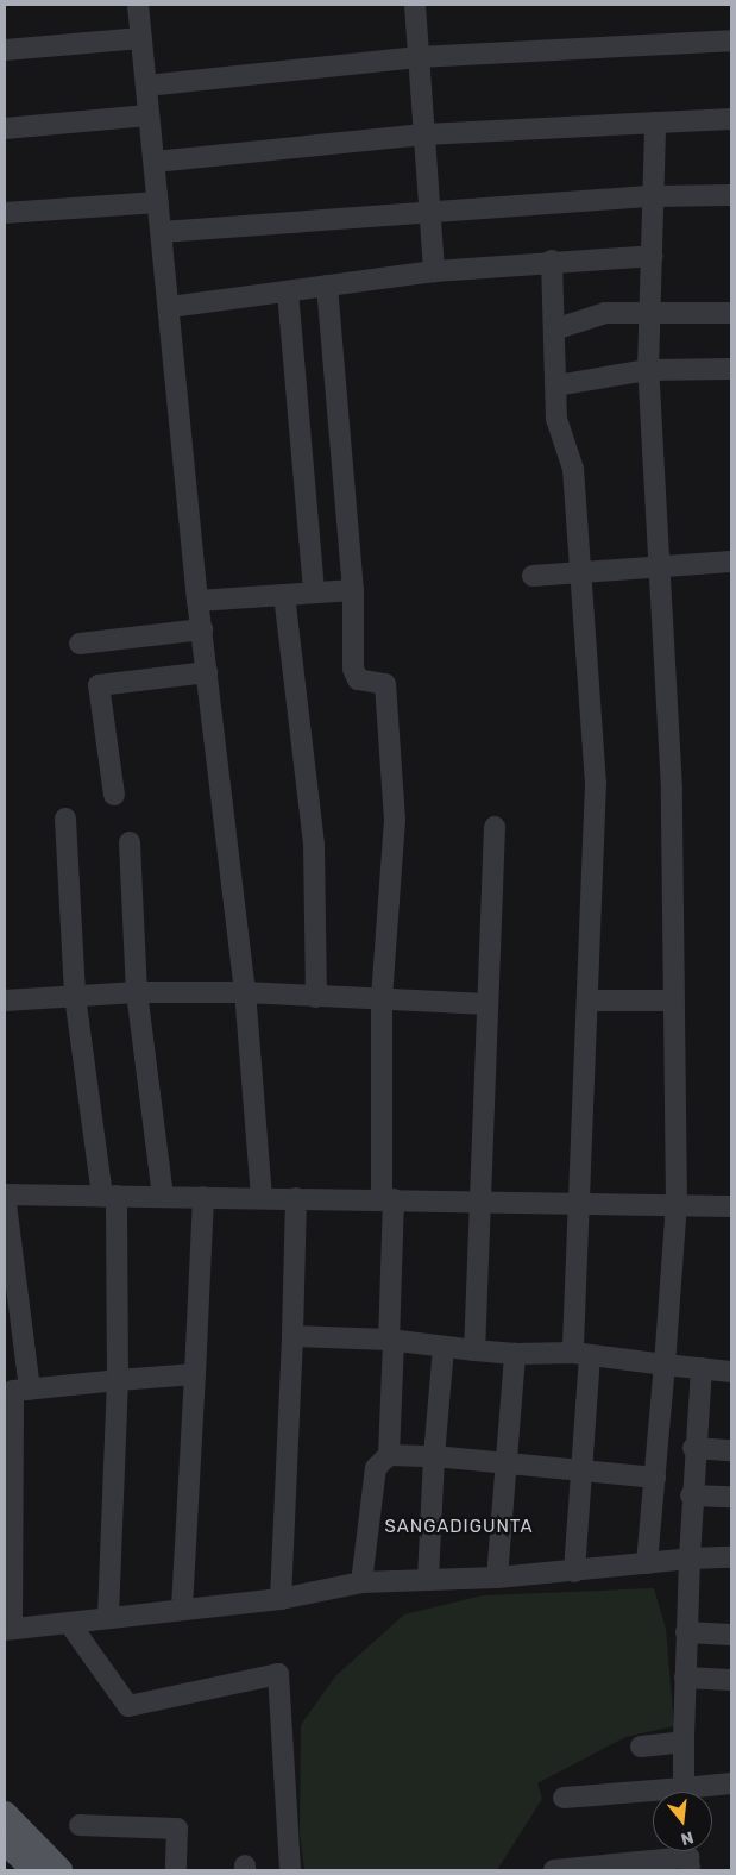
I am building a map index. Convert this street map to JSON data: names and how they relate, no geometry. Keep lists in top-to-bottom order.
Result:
{
  "districts": ["SANGADIGUNTA"],
  "north": "bottom"
}
